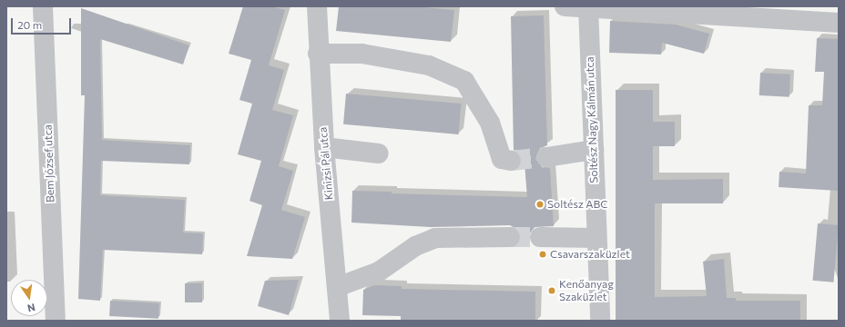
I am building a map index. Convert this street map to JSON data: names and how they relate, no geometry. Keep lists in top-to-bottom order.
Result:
{
  "streets": {
    "street": ["Soltész Nagy Kálmán utca", "Bem József utca", "Kinizsi Pál utca"]
  },
  "places": ["Soltész ABC", "Csavarszaküzlet", "Kenőanyag Szaküzlet"],
  "scale_bar": "20 m",
  "north": "bottom"
}
